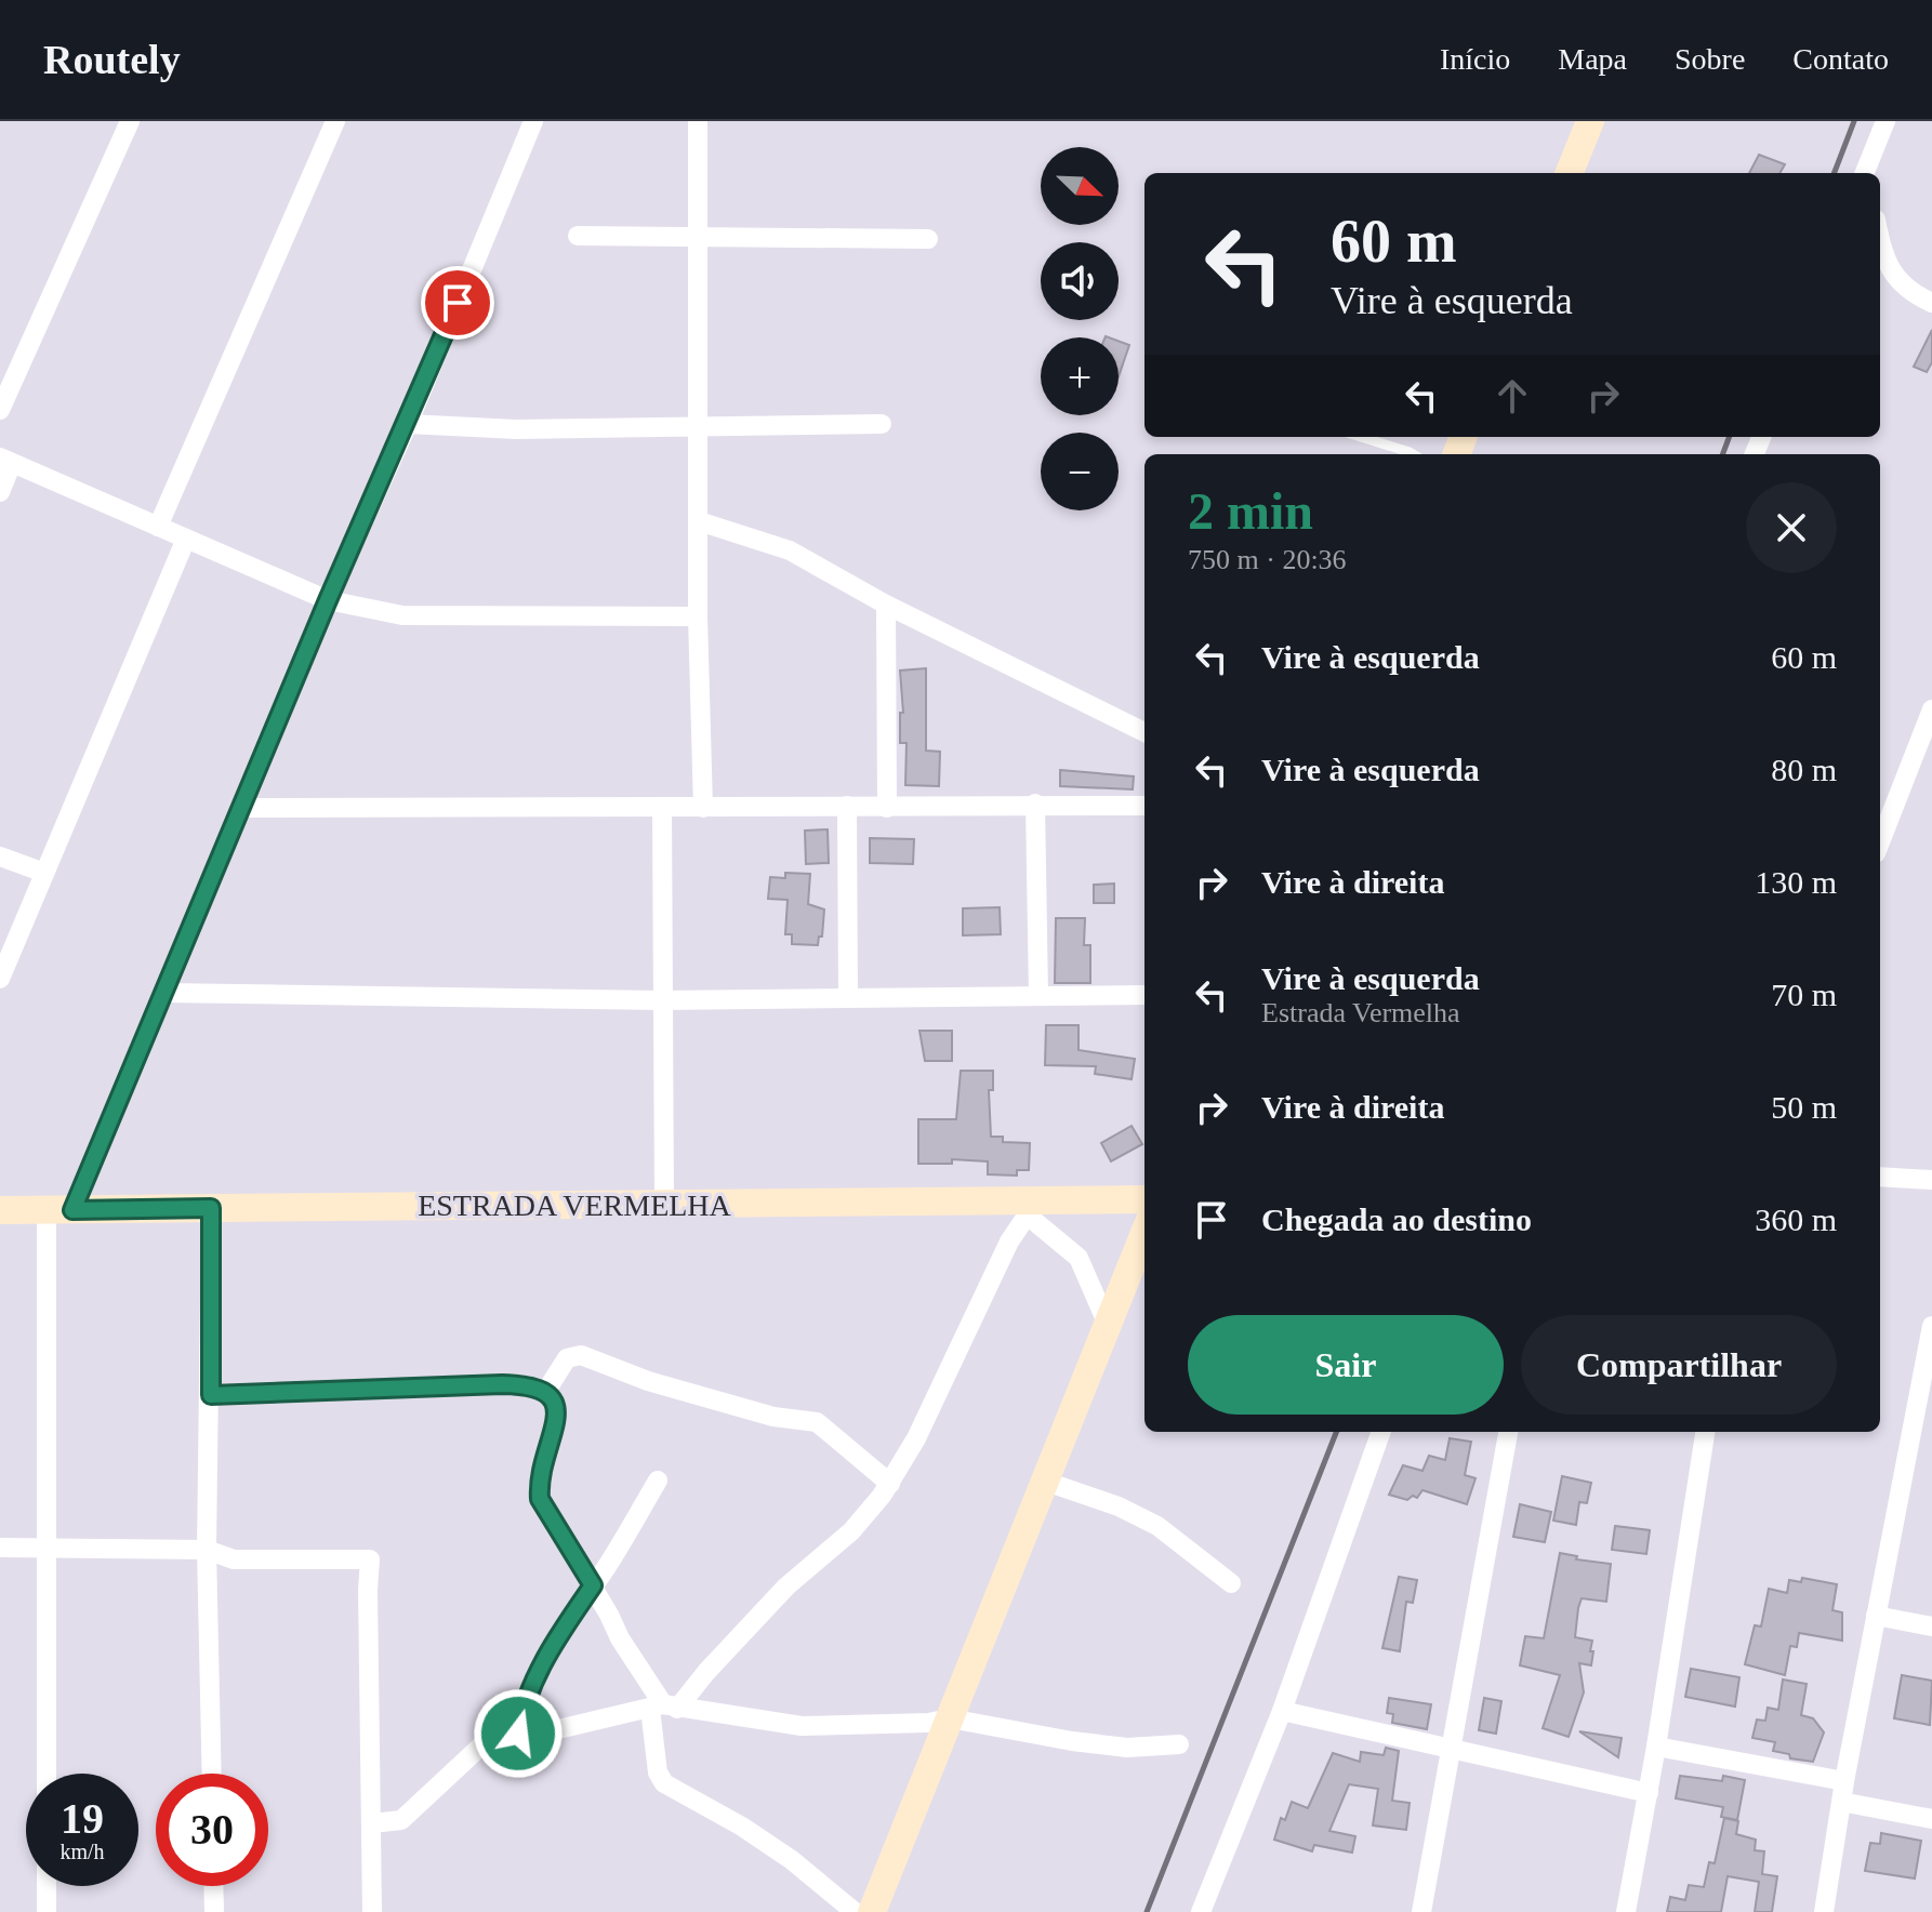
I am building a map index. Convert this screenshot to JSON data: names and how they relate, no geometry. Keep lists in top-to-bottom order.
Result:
{
  "streets": {
    "street": ["ESTRADA VERMELHA"]
  },
  "north": "bottom right",
  "page": {
    "header": "Routely",
    "nav": [
      "Início",
      "Mapa",
      "Sobre",
      "Contato"
    ],
    "map_buttons": ["+", "−"],
    "turn": ["60 m", "Vire à esquerda"],
    "heading": ["2 min", "750 m · 20:36"],
    "list": [
      {
        "name": "Vire à esquerda",
        "value": "60 m"
      },
      {
        "name": "Vire à esquerda",
        "value": "80 m"
      },
      {
        "name": "Vire à direita",
        "value": "130 m"
      },
      {
        "name": "Vire à esquerda",
        "note": "Estrada Vermelha",
        "value": "70 m"
      },
      {
        "name": "Vire à direita",
        "value": "50 m"
      },
      {
        "name": "Chegada ao destino",
        "value": "360 m"
      }
    ],
    "buttons": ["Sair", "Compartilhar"],
    "speed": "19 km/h",
    "limit": "30"
  }
}
